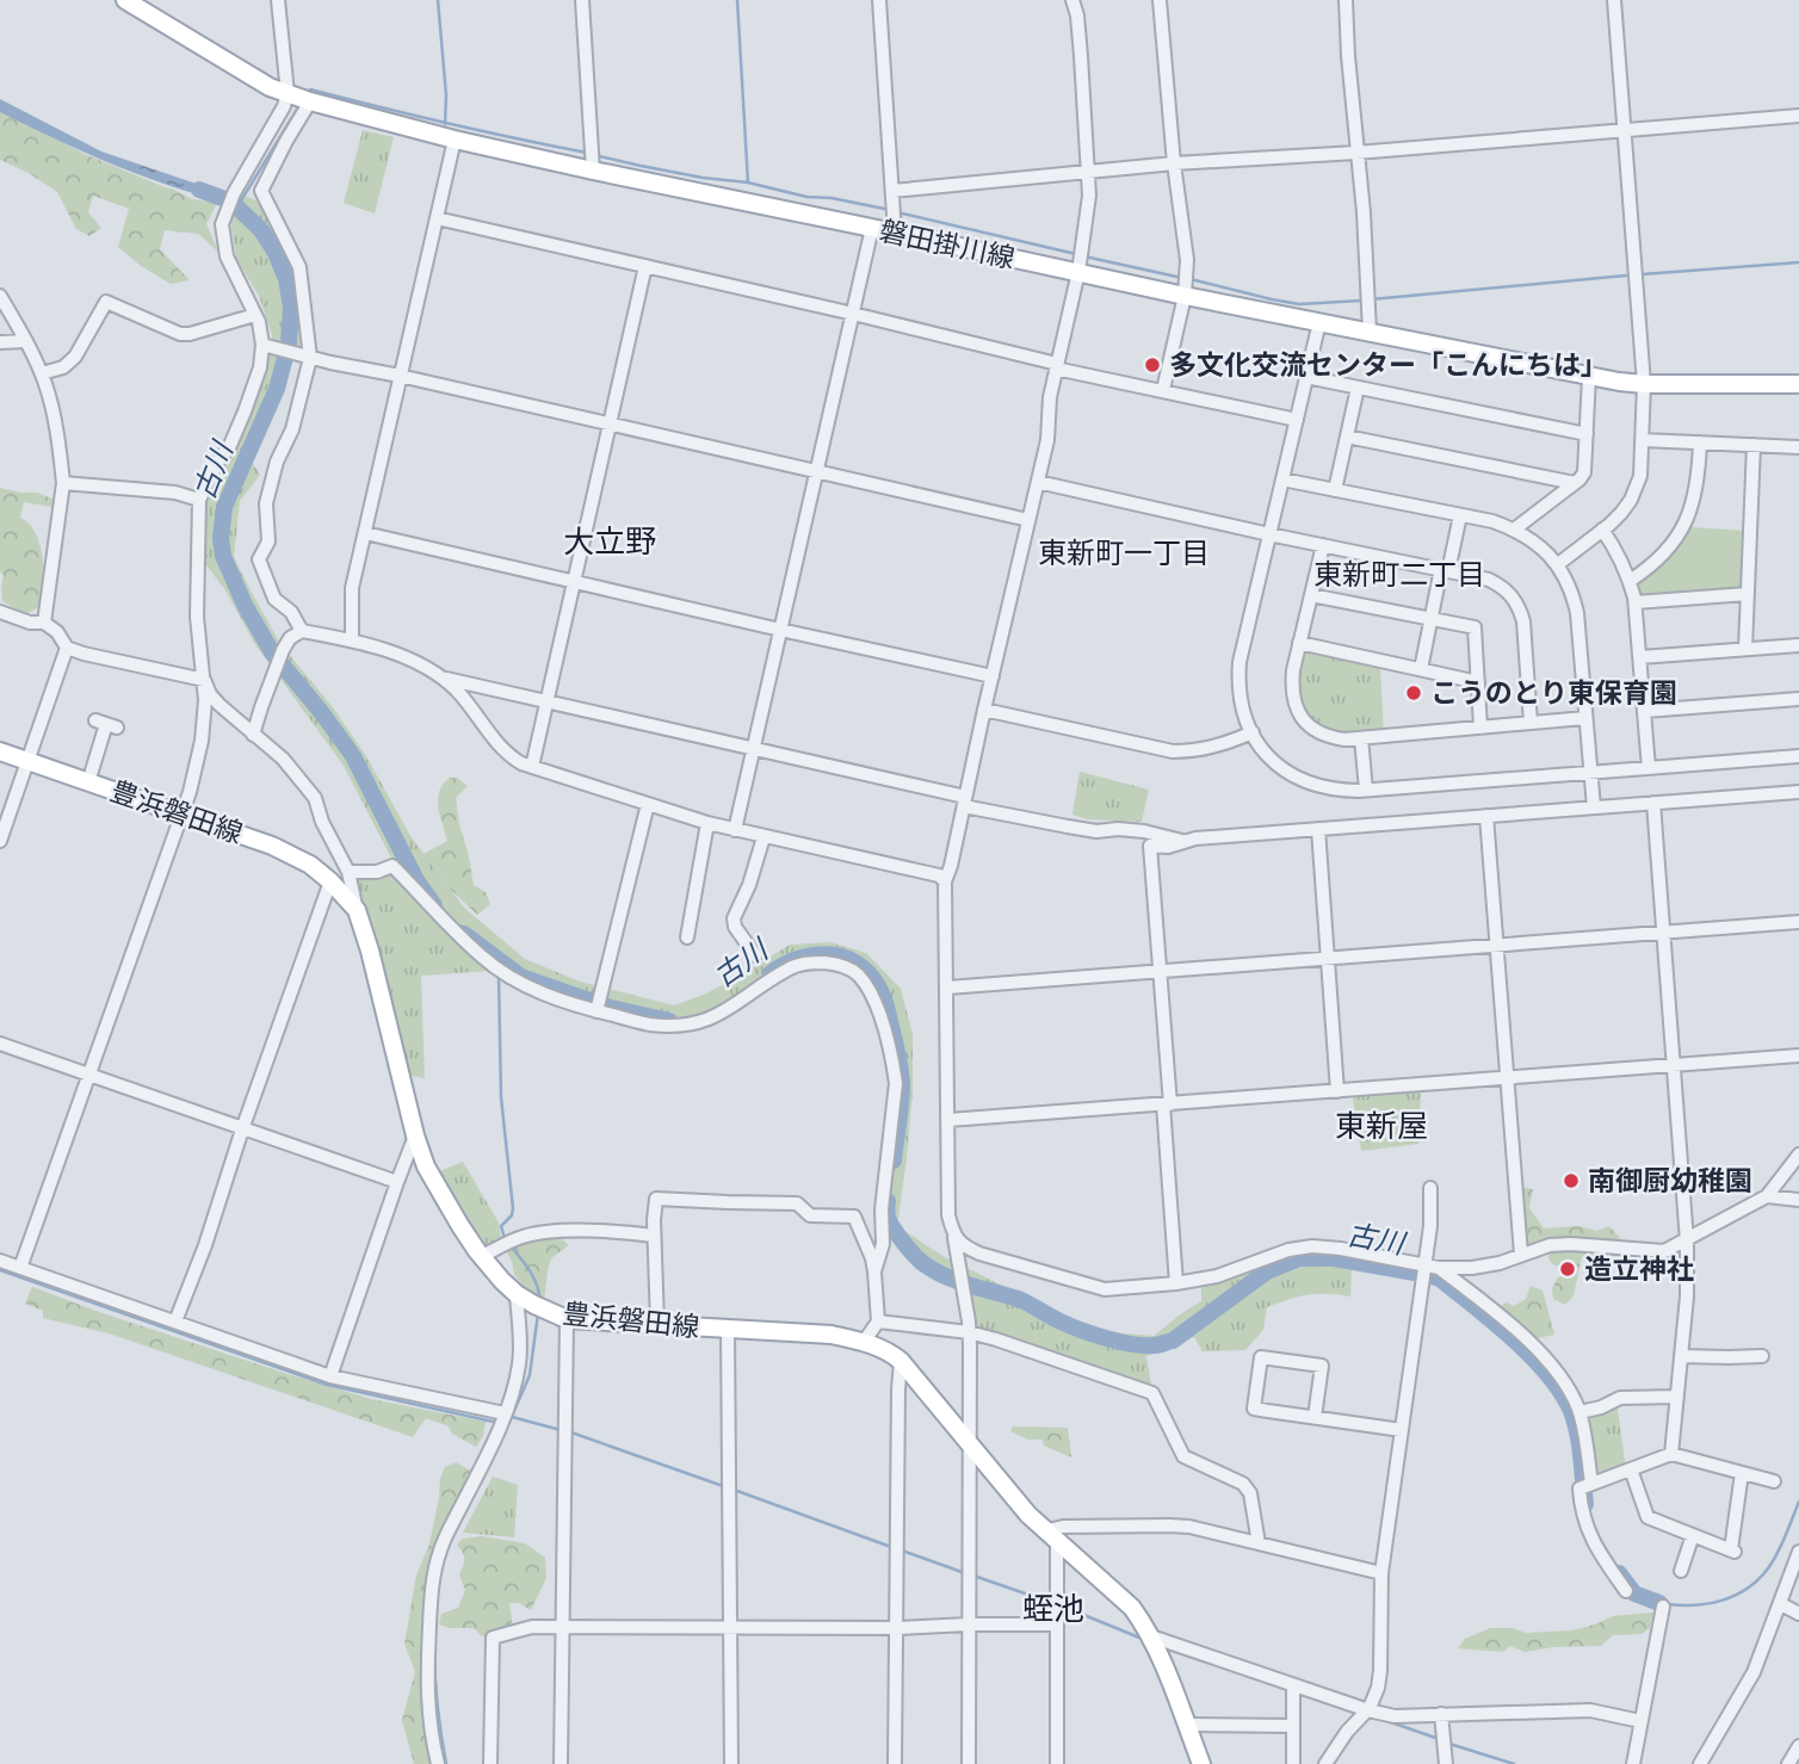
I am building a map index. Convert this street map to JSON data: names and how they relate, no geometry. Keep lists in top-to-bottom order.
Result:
{
  "streets": {
    "main road": ["磐田掛川線", "豊浜磐田線"]
  },
  "districts": [
    "大立野",
    "東新町一丁目",
    "東新町二丁目",
    "東新屋",
    "蛭池"
  ],
  "water": ["古川"],
  "places": [
    "多文化交流センター「こんにちは」",
    "こうのとり東保育園",
    "南御厨幼稚園",
    "造立神社"
  ]
}
